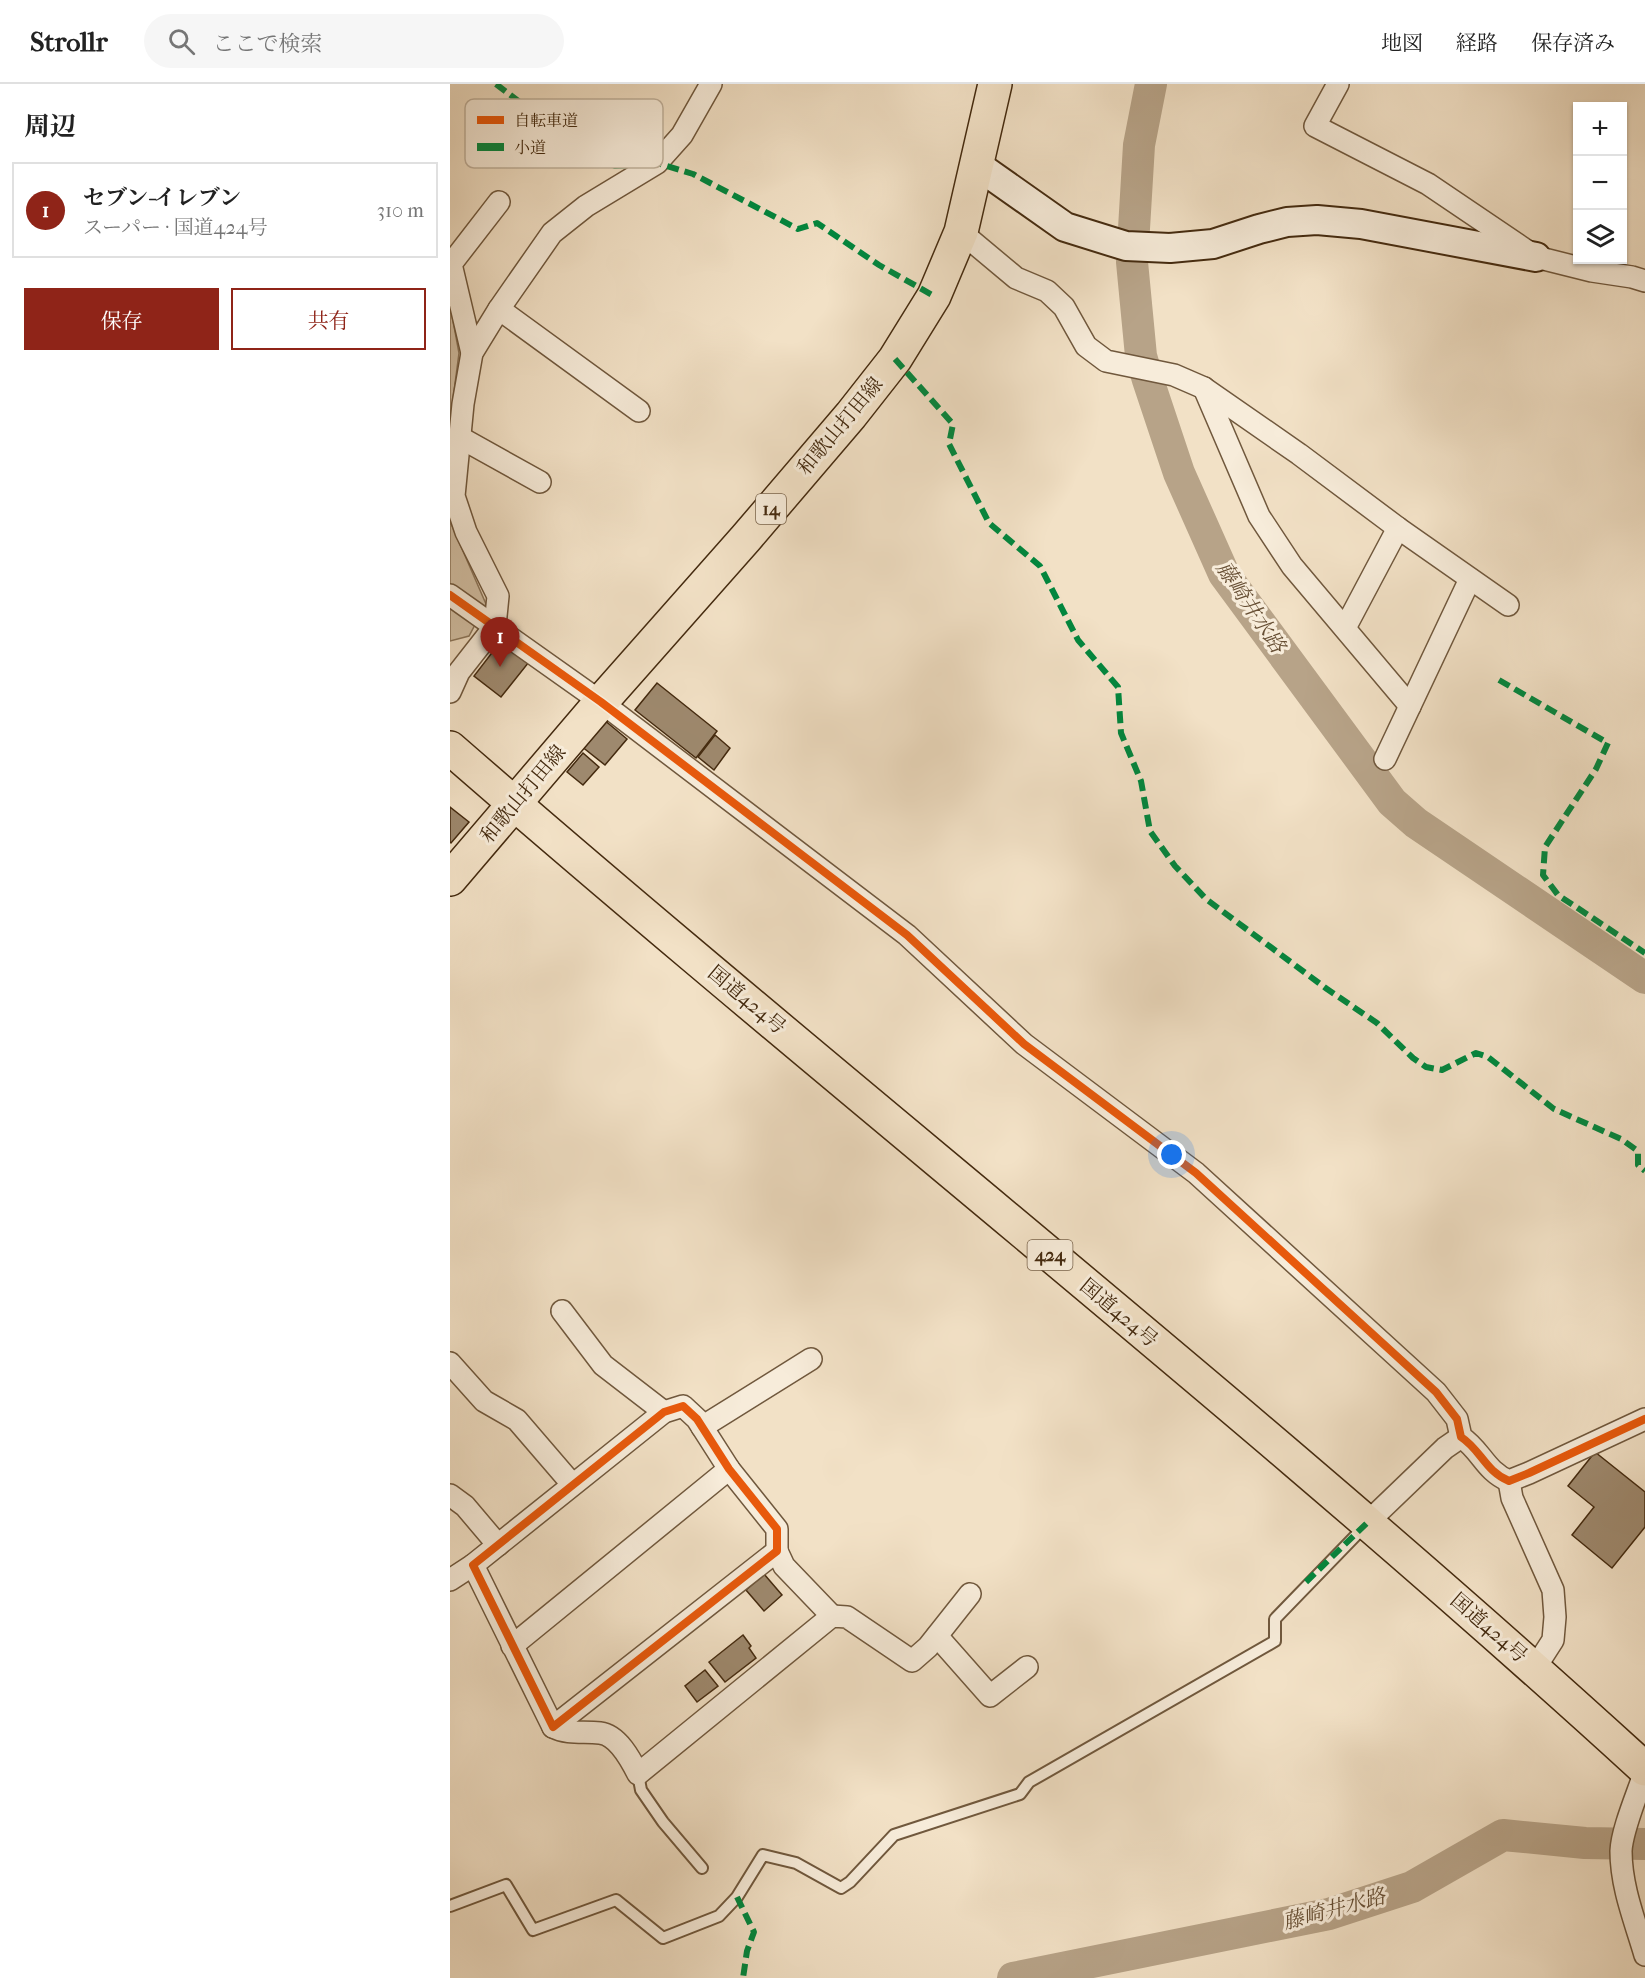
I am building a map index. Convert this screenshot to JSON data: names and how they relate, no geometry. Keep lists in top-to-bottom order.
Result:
{
  "streets": {
    "main road": [
      "和歌山打田線",
      "14",
      "国道424号",
      "424"
    ]
  },
  "crossings": [
    ["和歌山打田線", "国道424号"]
  ],
  "water": ["藤崎井水路"],
  "legend": ["自転車道", "小道"],
  "page": {
    "header": "Strollr",
    "search": "ここで検索",
    "nav": ["地図", "経路", "保存済み"],
    "heading": "周辺",
    "map_buttons": ["+", "−"],
    "list": [
      {
        "mark": "1",
        "name": "セブン-イレブン",
        "note": "スーパー · 国道424号",
        "value": "310 m"
      }
    ],
    "buttons": ["保存", "共有"],
    "pins": "1"
  }
}
